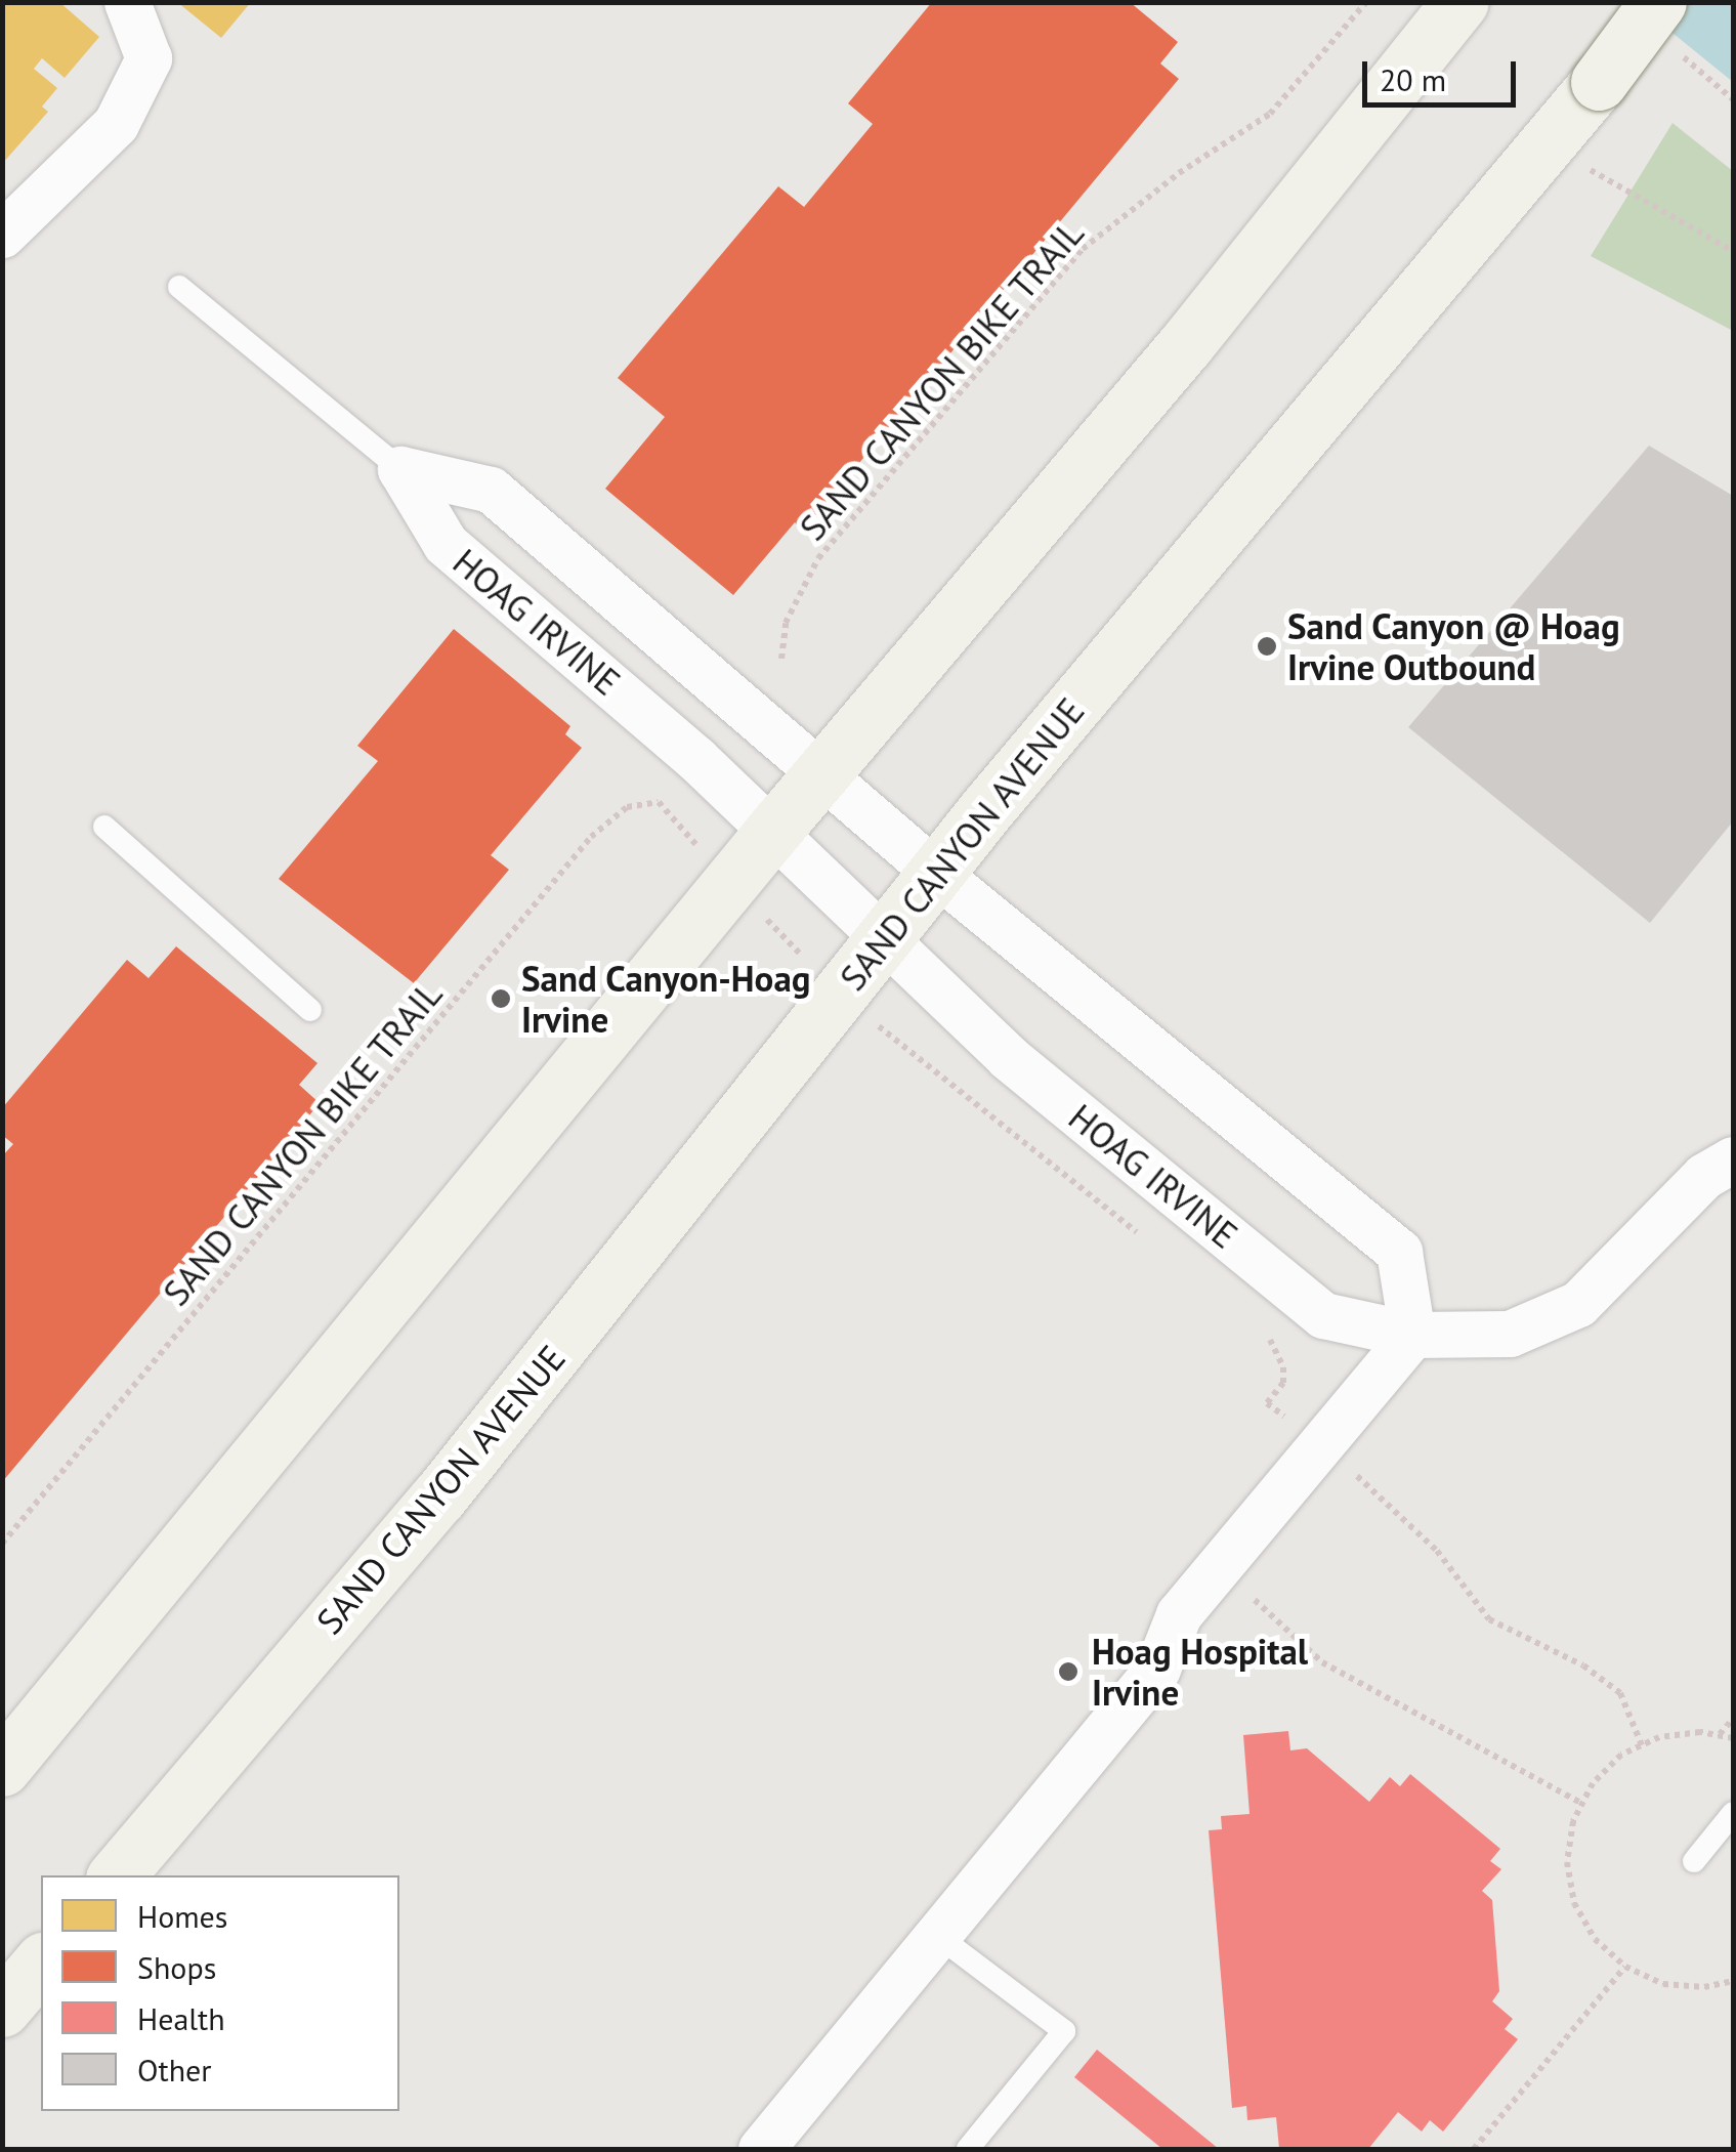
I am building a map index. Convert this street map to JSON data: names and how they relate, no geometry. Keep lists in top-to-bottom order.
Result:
{
  "streets": {
    "main road": ["SAND CANYON AVENUE"],
    "street": ["HOAG IRVINE"],
    "path": ["SAND CANYON BIKE TRAIL"]
  },
  "crossings": [
    ["HOAG IRVINE", "SAND CANYON AVENUE"]
  ],
  "places": ["Sand Canyon @ Hoag Irvine Outbound", "Sand Canyon-Hoag Irvine", "Hoag Hospital Irvine"],
  "legend": [
    "Homes",
    "Shops",
    "Health",
    "Other"
  ],
  "scale_bar": "20 m"
}
